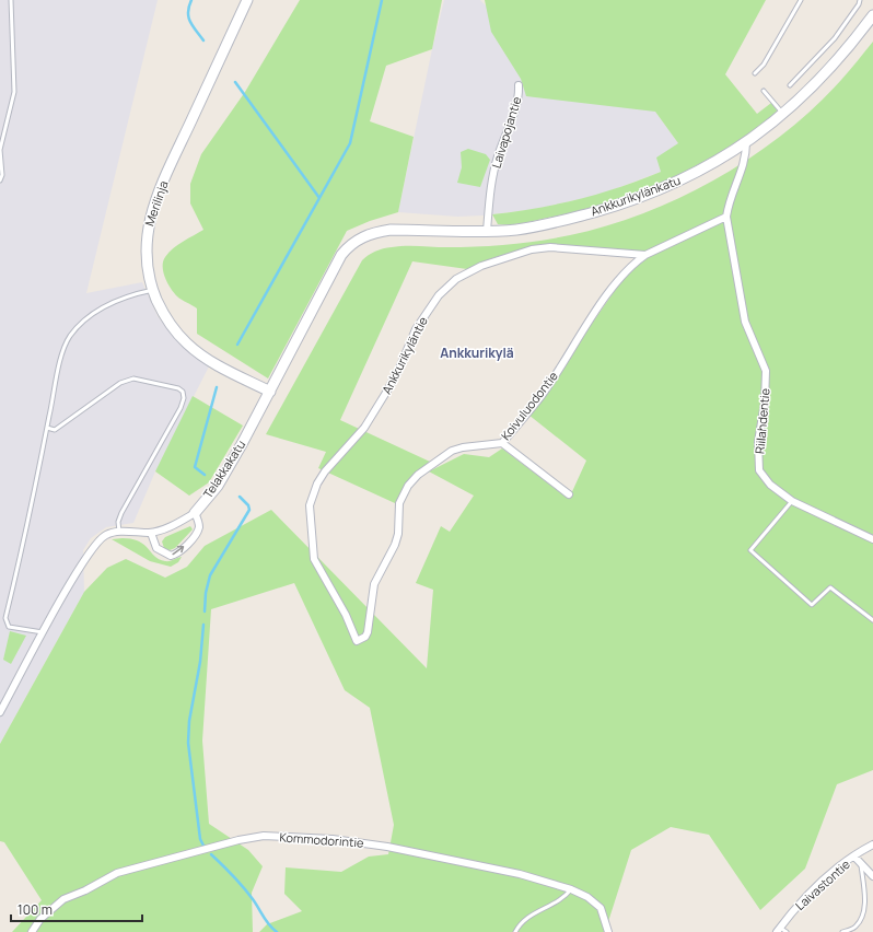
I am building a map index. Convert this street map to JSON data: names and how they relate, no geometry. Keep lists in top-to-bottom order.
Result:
{
  "streets": {
    "street": [
      "Laivapojantie",
      "Ankkurikylänkatu",
      "Merilinja",
      "Ankkurikyläntie",
      "Koivuluodontie",
      "Riilahdentie",
      "Telakkakatu",
      "Kommodorintie",
      "Laivastontie"
    ]
  },
  "crossings": [
    ["Laivapojantie", "Ankkurikylänkatu"],
    ["Ankkurikylänkatu", "Riilahdentie"],
    ["Ankkurikylänkatu", "Telakkakatu"],
    ["Merilinja", "Telakkakatu"],
    ["Ankkurikyläntie", "Koivuluodontie"],
    ["Ankkurikyläntie", "Riilahdentie"]
  ],
  "districts": ["Ankkurikylä"],
  "scale_bar": "100 m"
}
